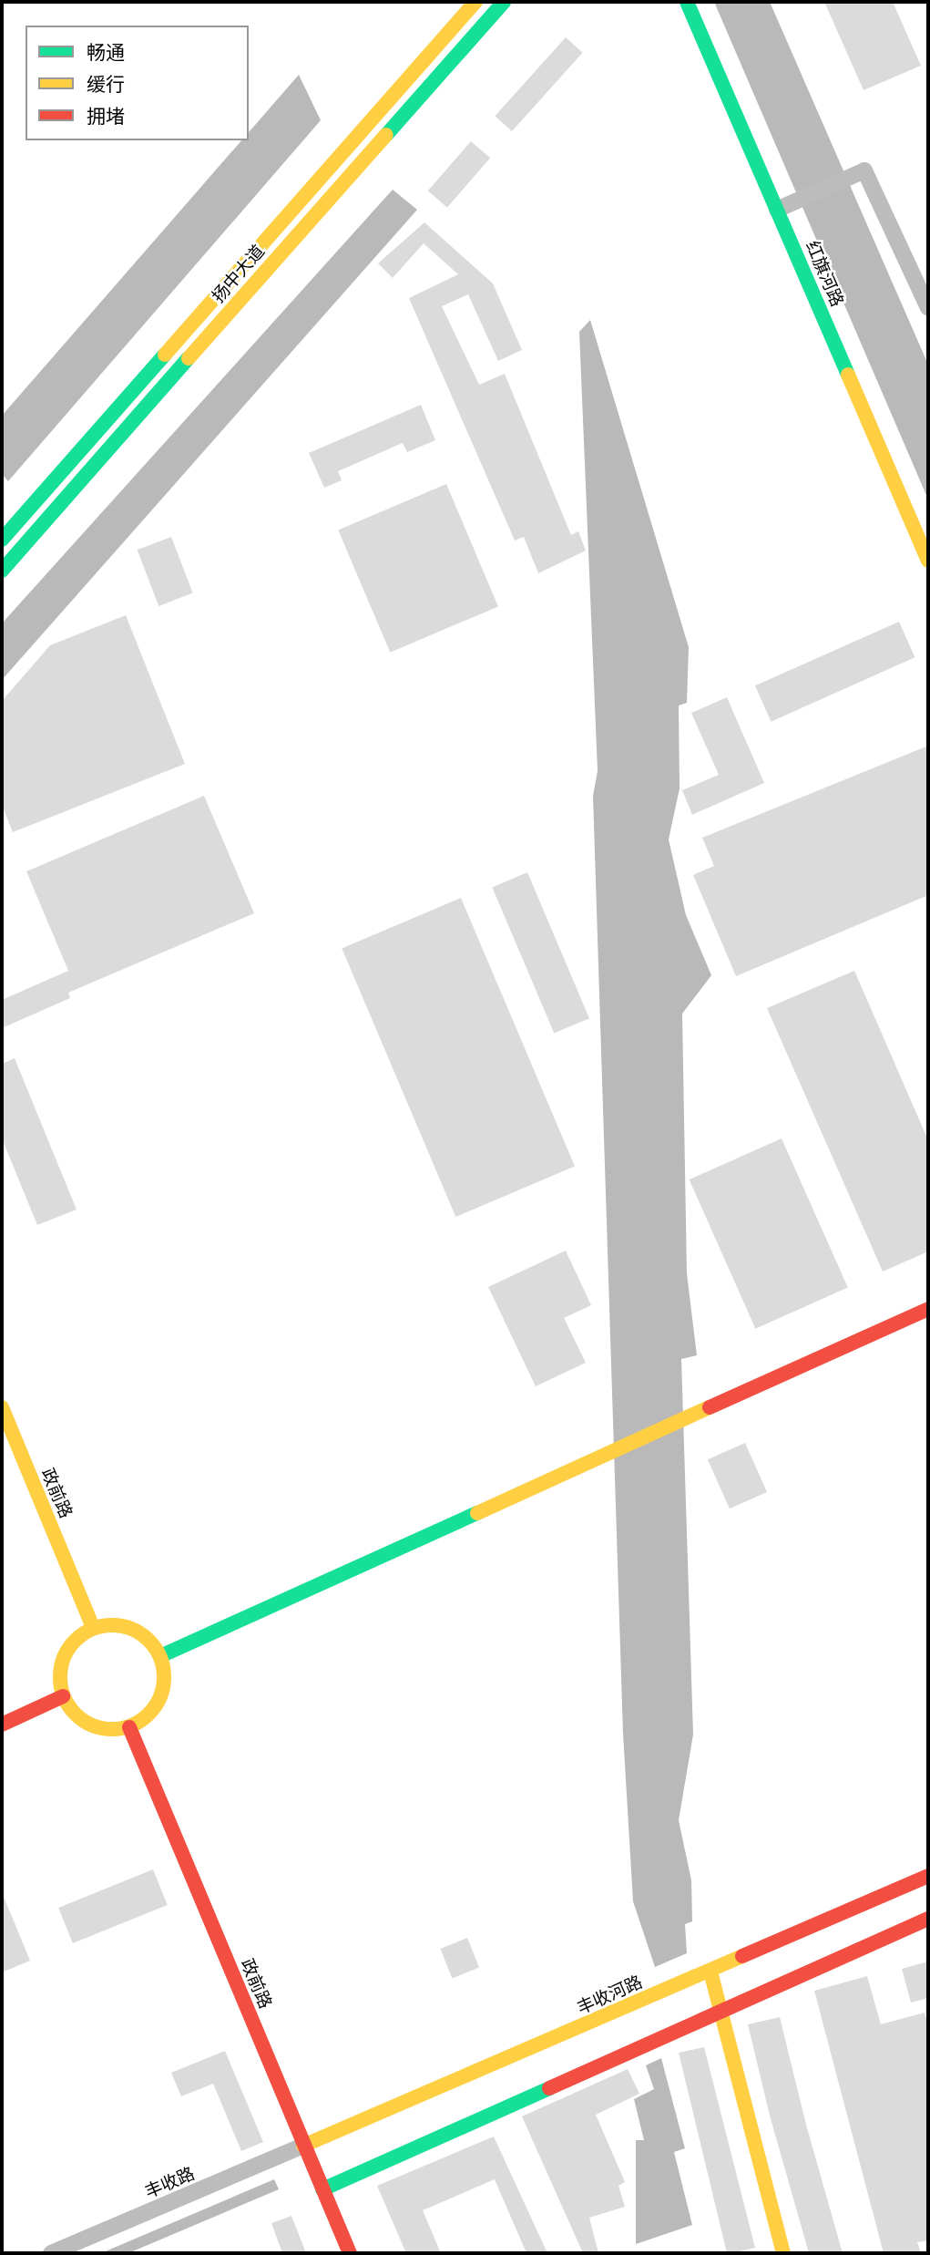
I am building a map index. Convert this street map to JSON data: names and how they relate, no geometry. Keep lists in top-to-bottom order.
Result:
{
  "streets": {
    "street": [
      "扬中大道",
      "红旗河路",
      "政前路",
      "丰收河路",
      "丰收路"
    ]
  },
  "crossings": [
    ["政前路", "丰收河路"],
    ["政前路", "丰收路"],
    ["丰收河路", "丰收路"]
  ],
  "legend": ["畅通", "缓行", "拥堵"]
}
